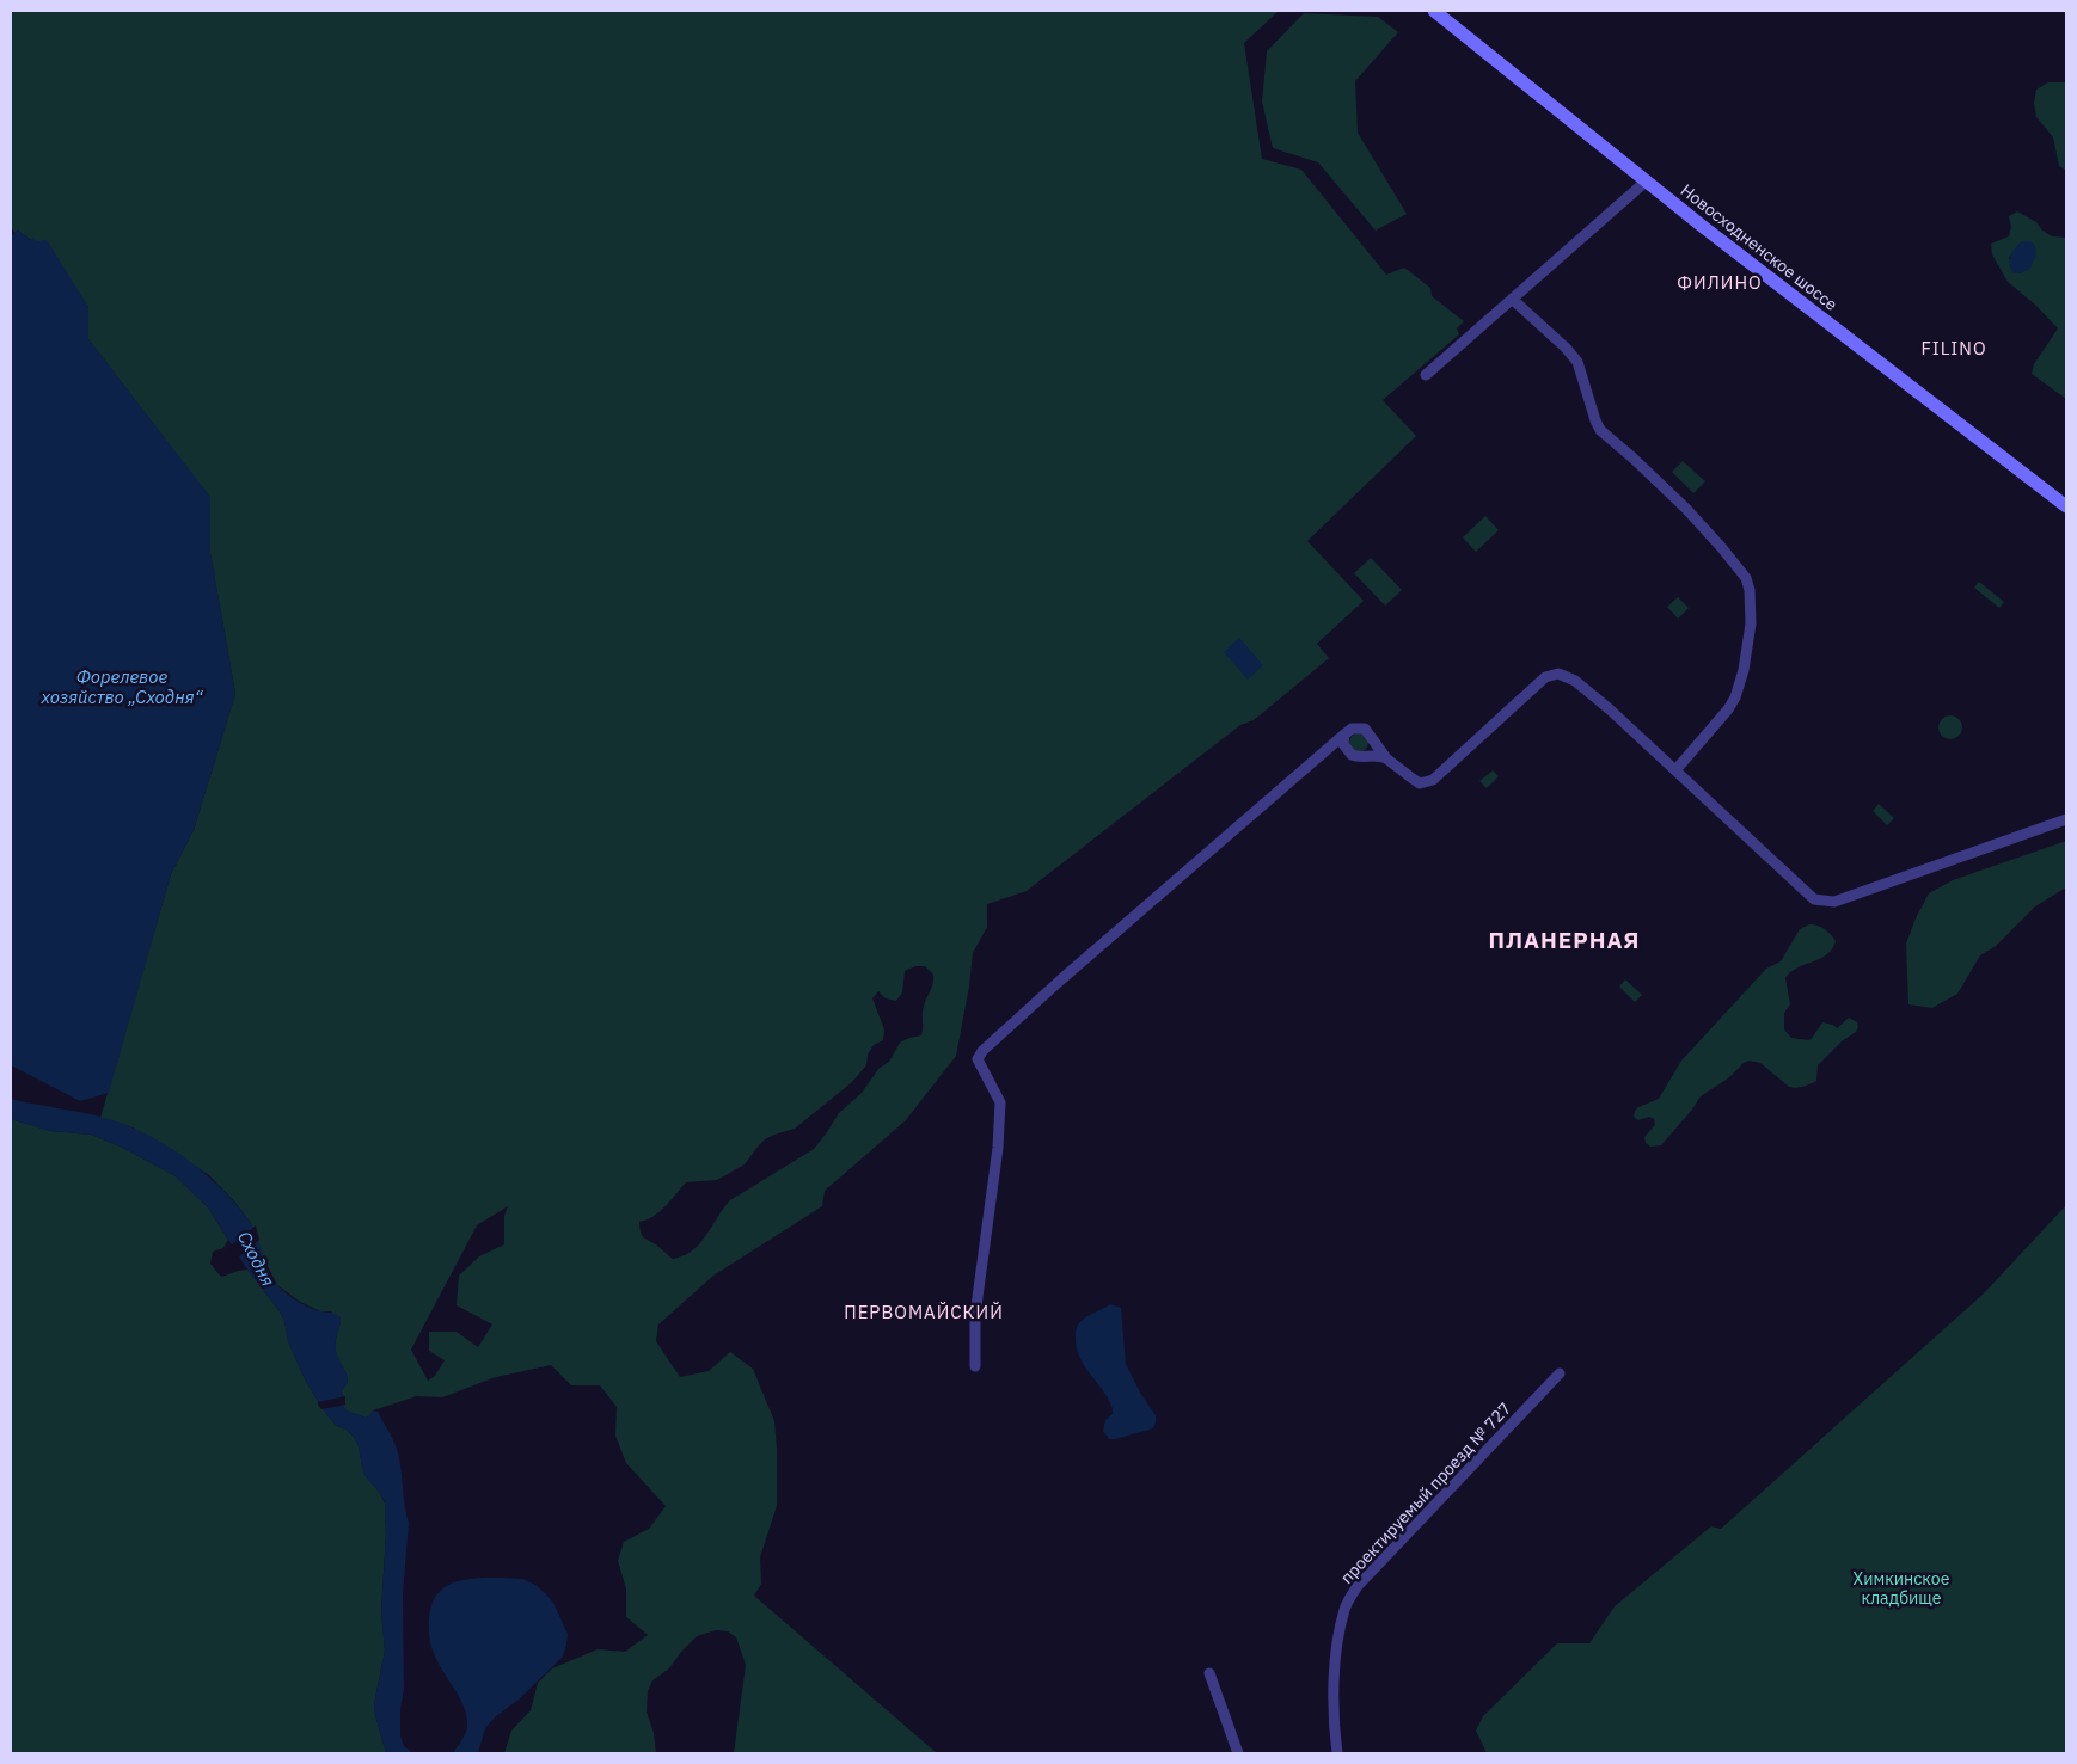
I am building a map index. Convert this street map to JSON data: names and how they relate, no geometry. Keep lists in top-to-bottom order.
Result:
{
  "streets": {
    "main road": ["Новосходненское шоссе"],
    "street": ["проектируемый проезд № 727"]
  },
  "districts": [
    "ФИЛИНО",
    "FILINO",
    "ПЛАНЕРНАЯ",
    "ПЕРВОМАЙСКИЙ"
  ],
  "water": ["Форелевое хозяйство „Сходня“", "Сходня"],
  "parks": ["Химкинское кладбище"]
}
